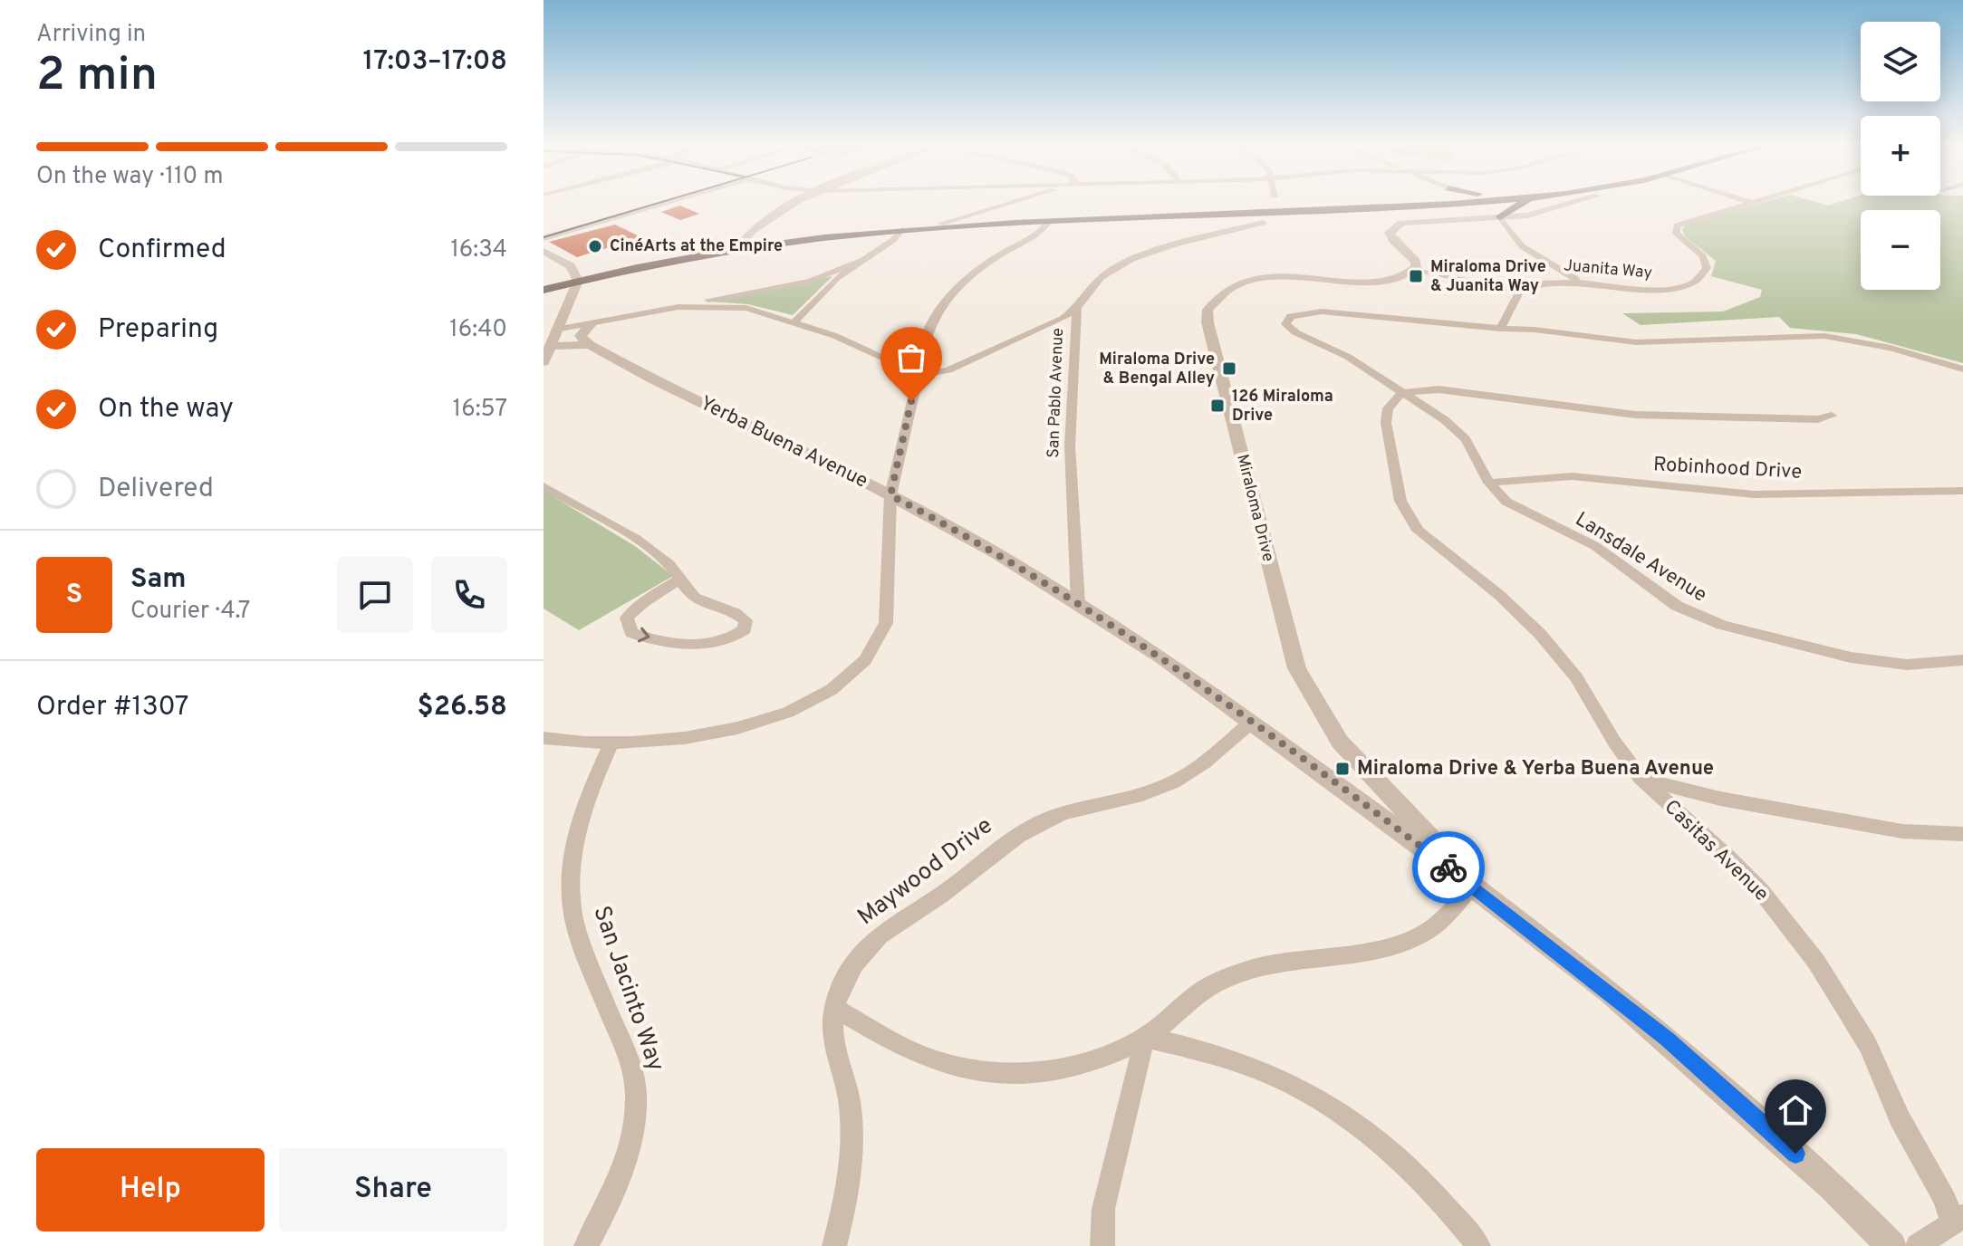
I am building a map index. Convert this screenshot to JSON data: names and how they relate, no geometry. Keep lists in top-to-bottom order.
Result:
{
  "streets": {
    "street": [
      "Juanita Way",
      "San Pablo Avenue",
      "Yerba Buena Avenue",
      "Robinhood Drive",
      "Miraloma Drive",
      "Lansdale Avenue",
      "Casitas Avenue",
      "Maywood Drive",
      "San Jacinto Way"
    ]
  },
  "crossings": [
    ["Juanita Way", "Miraloma Drive"],
    ["San Pablo Avenue", "Yerba Buena Avenue"],
    ["Yerba Buena Avenue", "Miraloma Drive"],
    ["Yerba Buena Avenue", "Maywood Drive"],
    ["Robinhood Drive", "Lansdale Avenue"],
    ["Lansdale Avenue", "Casitas Avenue"]
  ],
  "places": {
    "other": ["CinéArts at the Empire"],
    "transit": [
      "Miraloma Drive & Juanita Way",
      "Miraloma Drive & Bengal Alley",
      "126 Miraloma Drive",
      "Miraloma Drive & Yerba Buena Avenue"
    ]
  },
  "page": {
    "heading": ["2 min", "Arriving in", "17:03–17:08"],
    "panel": [
      "Sam",
      "Courier · 4.7",
      "Order #1307",
      "$26.58"
    ],
    "map_buttons": ["+", "−"],
    "bar": "On the way · 110 m",
    "list": [
      ["Confirmed", "16:34"],
      ["Preparing", "16:40"],
      ["On the way", "16:57"],
      "Delivered"
    ],
    "round": "S",
    "buttons": ["Help", "Share"]
  }
}
